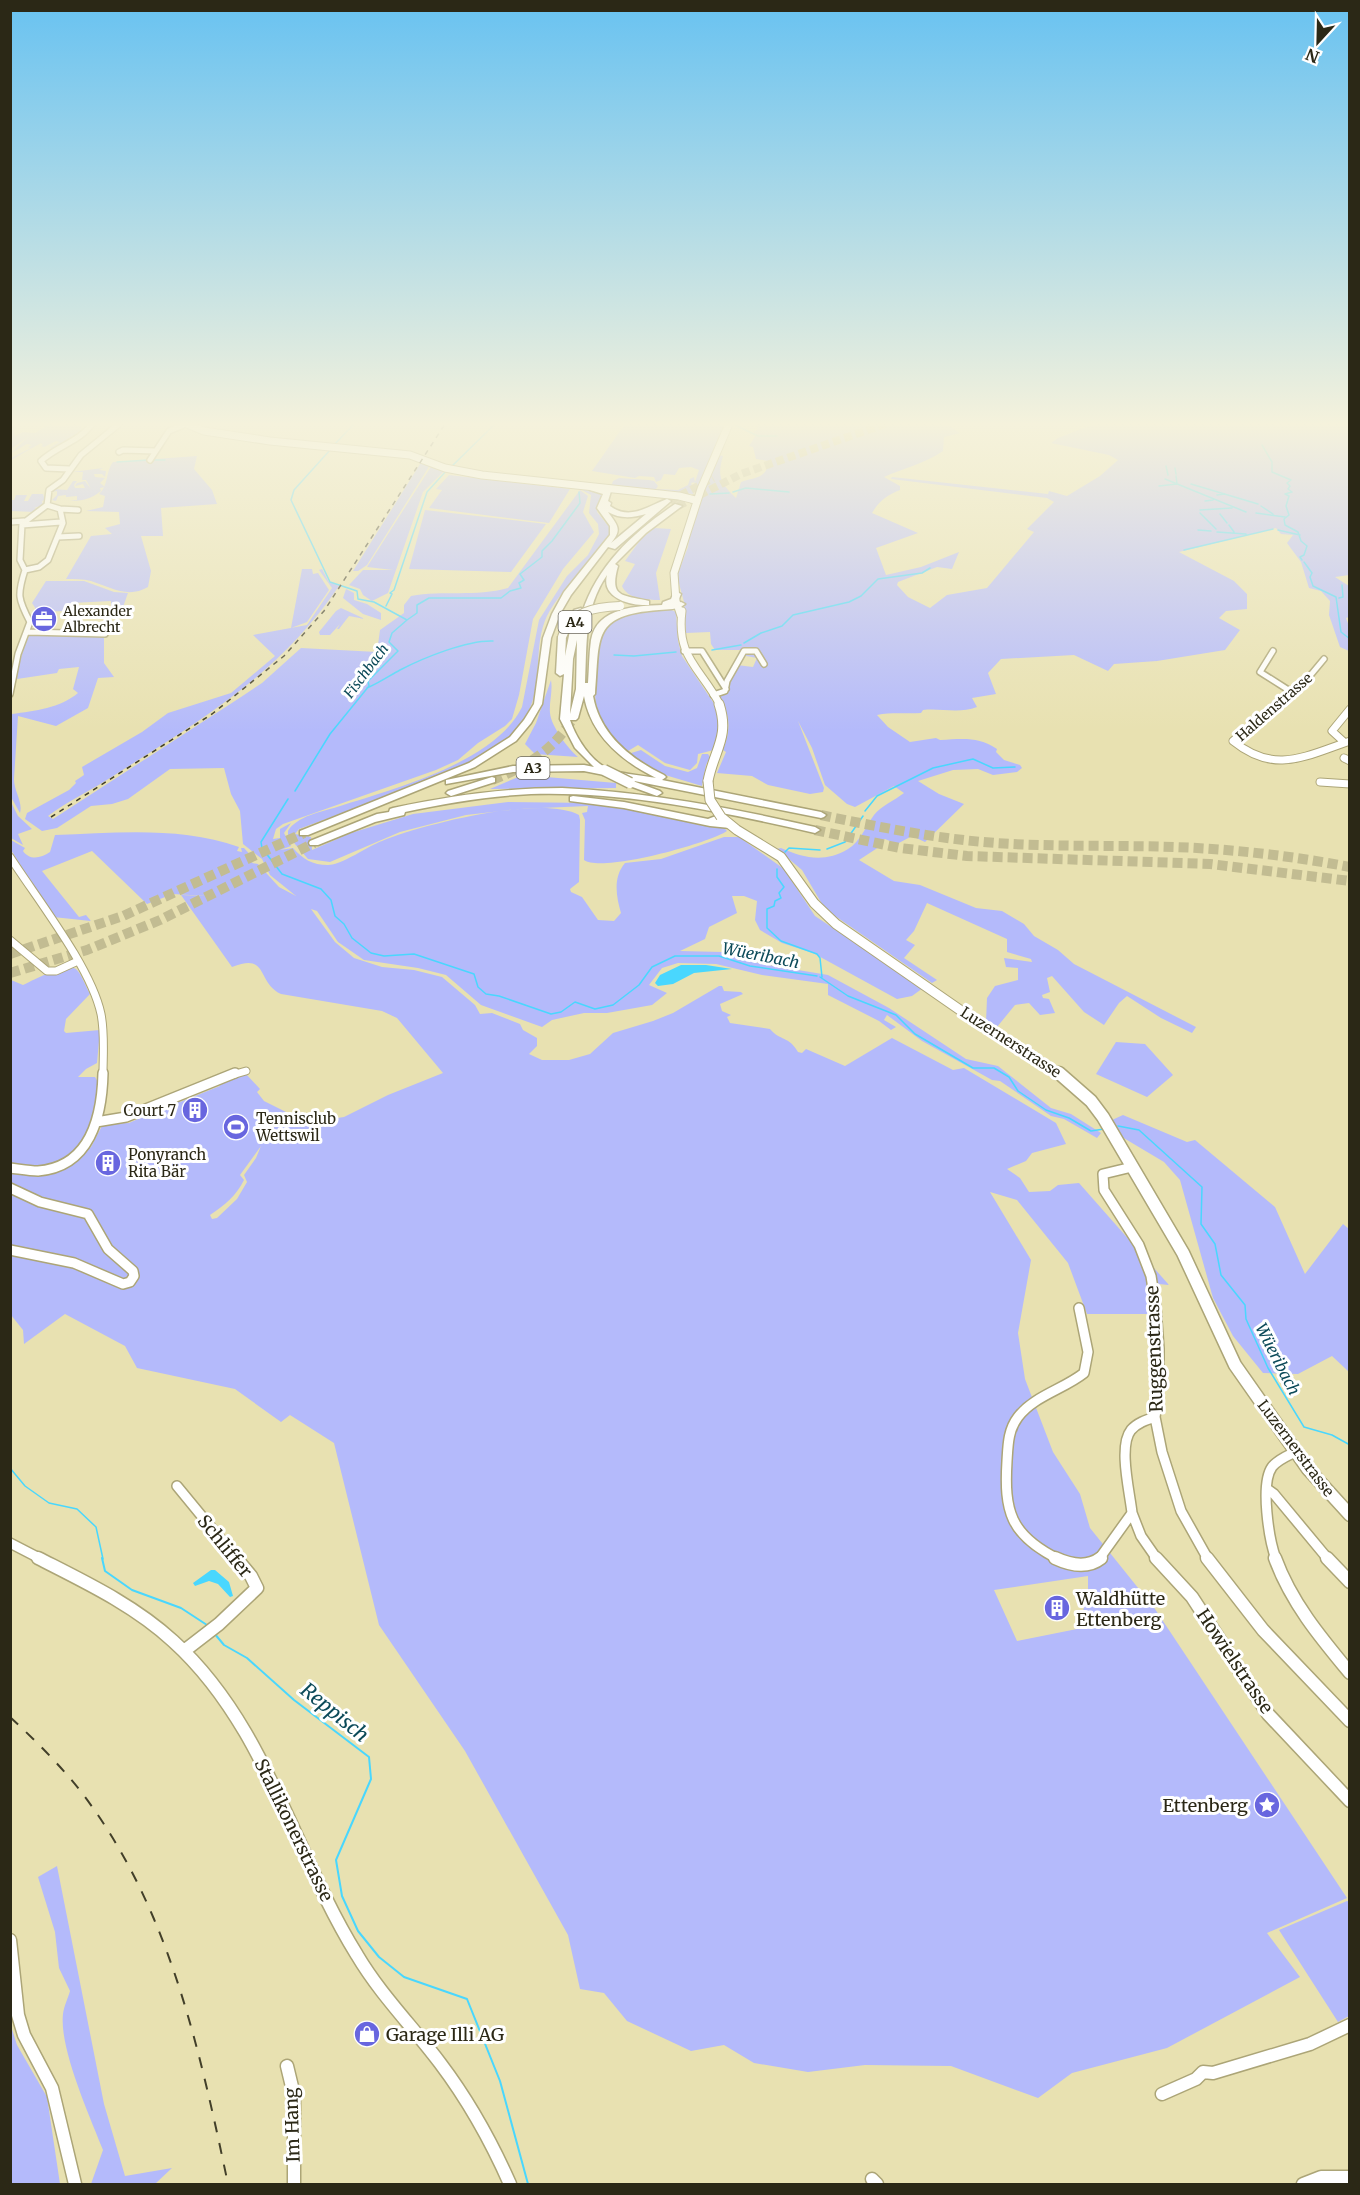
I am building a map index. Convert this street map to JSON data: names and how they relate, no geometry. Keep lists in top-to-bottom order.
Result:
{
  "streets": {
    "highway": ["A4", "A3"],
    "main road": ["Luzernerstrasse"],
    "street": [
      "Haldenstrasse",
      "Ruggenstrasse",
      "Schliffer",
      "Howielstrasse",
      "Stallikonerstrasse",
      "Im Hang"
    ]
  },
  "crossings": [
    ["A4", "A3"],
    ["A4", "Luzernerstrasse"],
    ["A3", "Luzernerstrasse"],
    ["Luzernerstrasse", "Ruggenstrasse"],
    ["Ruggenstrasse", "Howielstrasse"],
    ["Schliffer", "Stallikonerstrasse"]
  ],
  "water": ["Fischbach", "Wüeribach", "Reppisch"],
  "places": {
    "office": ["Alexander Albrecht"],
    "building": ["Court 7", "Ponyranch Rita Bär", "Waldhütte Ettenberg"],
    "sports": ["Tennisclub Wettswil"],
    "place": ["Ettenberg"],
    "shop": ["Garage Illi AG"]
  },
  "north": "bottom"
}
